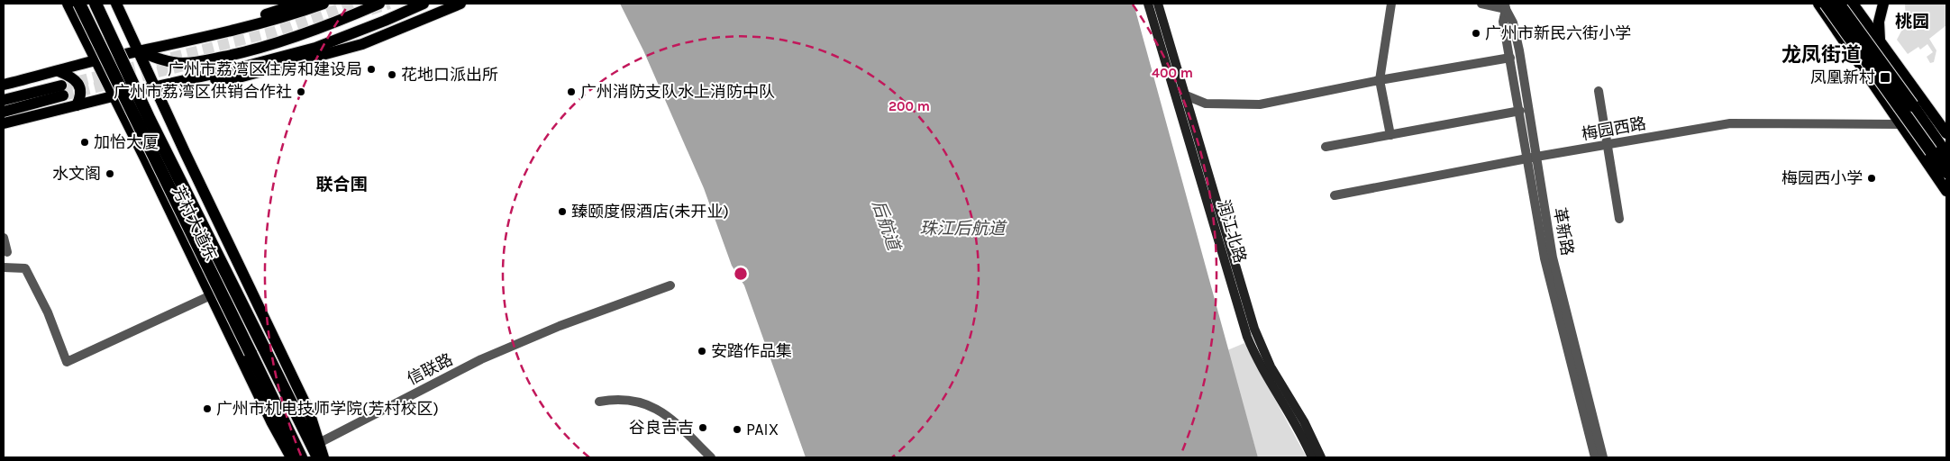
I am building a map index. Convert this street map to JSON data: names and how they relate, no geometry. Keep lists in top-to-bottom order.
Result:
{
  "streets": {
    "highway": ["芳村大道东"],
    "main road": ["润江北路"],
    "street": ["梅园西路", "革新路", "信联路"]
  },
  "crossings": [
    ["梅园西路", "革新路"],
    ["芳村大道东", "信联路"]
  ],
  "districts": ["桃园", "龙凤街道", "联合围"],
  "water": ["后航道", "珠江后航道"],
  "places": {
    "other": [
      "广州市新民六街小学",
      "广州市荔湾区住房和建设局",
      "花地口派出所",
      "广州市荔湾区供销合作社",
      "广州消防支队水上消防中队",
      "加怡大厦",
      "水文阁",
      "梅园西小学",
      "臻颐度假酒店(未开业)",
      "安踏作品集",
      "广州市机电技师学院(芳村校区)",
      "谷良吉吉",
      "PAIX"
    ],
    "transit": ["凤凰新村"]
  },
  "rings": ["400 m", "200 m"]
}
